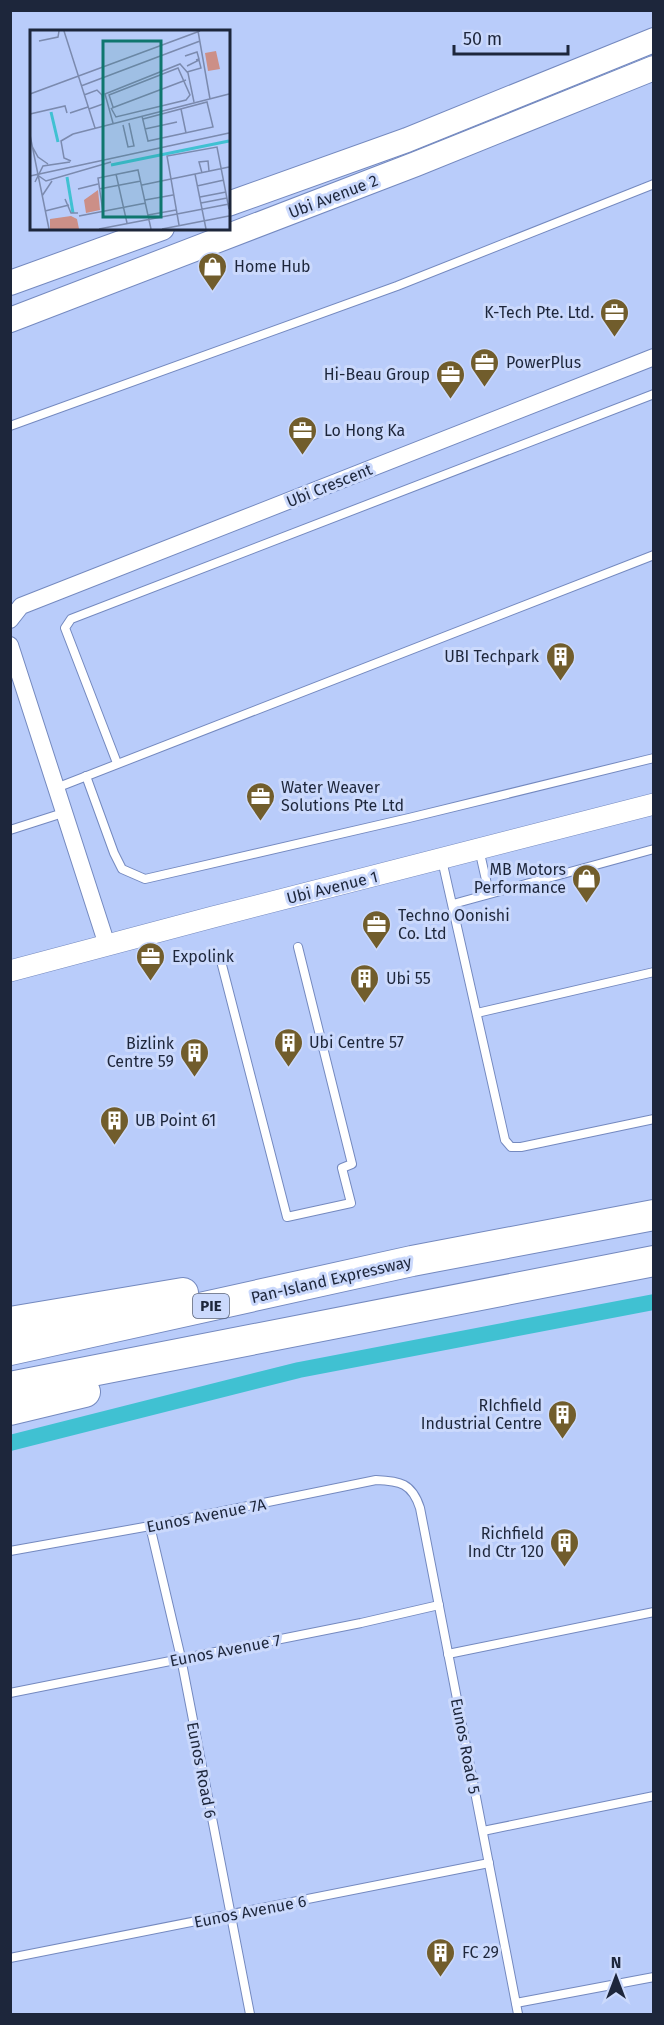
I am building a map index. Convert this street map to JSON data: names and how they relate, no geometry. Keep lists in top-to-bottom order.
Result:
{
  "streets": {
    "highway": ["Pan-Island Expressway", "PIE"],
    "main road": ["Ubi Avenue 2"],
    "street": ["Ubi Crescent", "Ubi Avenue 1"],
    "lane": [
      "Eunos Avenue 7A",
      "Eunos Avenue 7",
      "Eunos Road 5",
      "Eunos Road 6",
      "Eunos Avenue 6"
    ]
  },
  "crossings": [
    ["Eunos Avenue 7A", "Eunos Road 5"],
    ["Eunos Avenue 7A", "Eunos Road 6"],
    ["Eunos Avenue 7", "Eunos Road 5"],
    ["Eunos Avenue 7", "Eunos Road 6"],
    ["Eunos Road 5", "Eunos Avenue 6"],
    ["Eunos Road 6", "Eunos Avenue 6"]
  ],
  "places": {
    "shop": ["Home Hub", "MB Motors Performance"],
    "office": [
      "K-Tech Pte. Ltd.",
      "PowerPlus",
      "Hi-Beau Group",
      "Lo Hong Ka",
      "Water Weaver Solutions Pte Ltd",
      "Techno Oonishi Co. Ltd",
      "Expolink"
    ],
    "building": [
      "UBI Techpark",
      "Ubi 55",
      "Ubi Centre 57",
      "Bizlink Centre 59",
      "UB Point 61",
      "RIchfield Industrial Centre",
      "Richfield Ind Ctr 120",
      "FC 29"
    ]
  },
  "scale_bar": "50 m",
  "north": "top"
}
